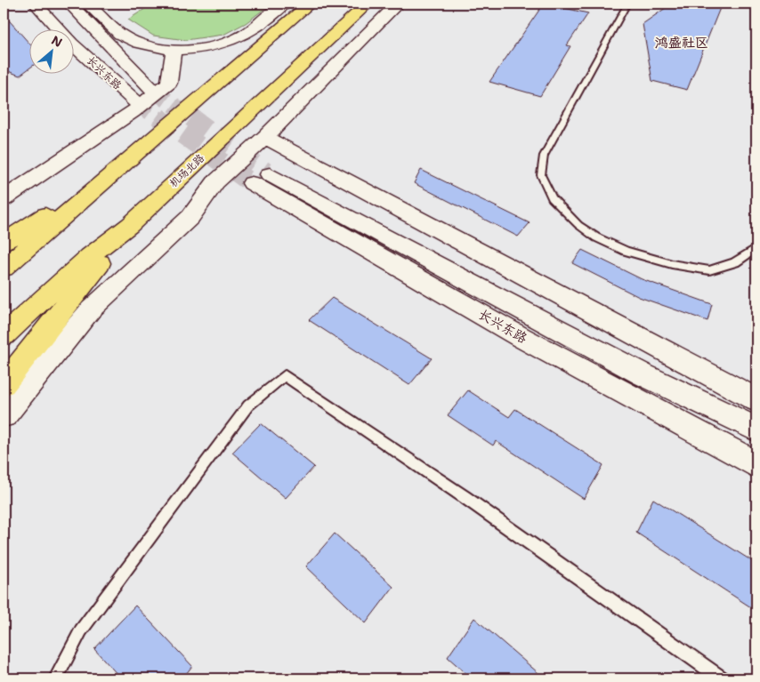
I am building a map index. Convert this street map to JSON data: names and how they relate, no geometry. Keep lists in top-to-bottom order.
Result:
{
  "streets": {
    "highway": ["机场北路"],
    "main road": ["长兴东路"]
  },
  "districts": ["鸿盛社区"],
  "north": "top right"
}
